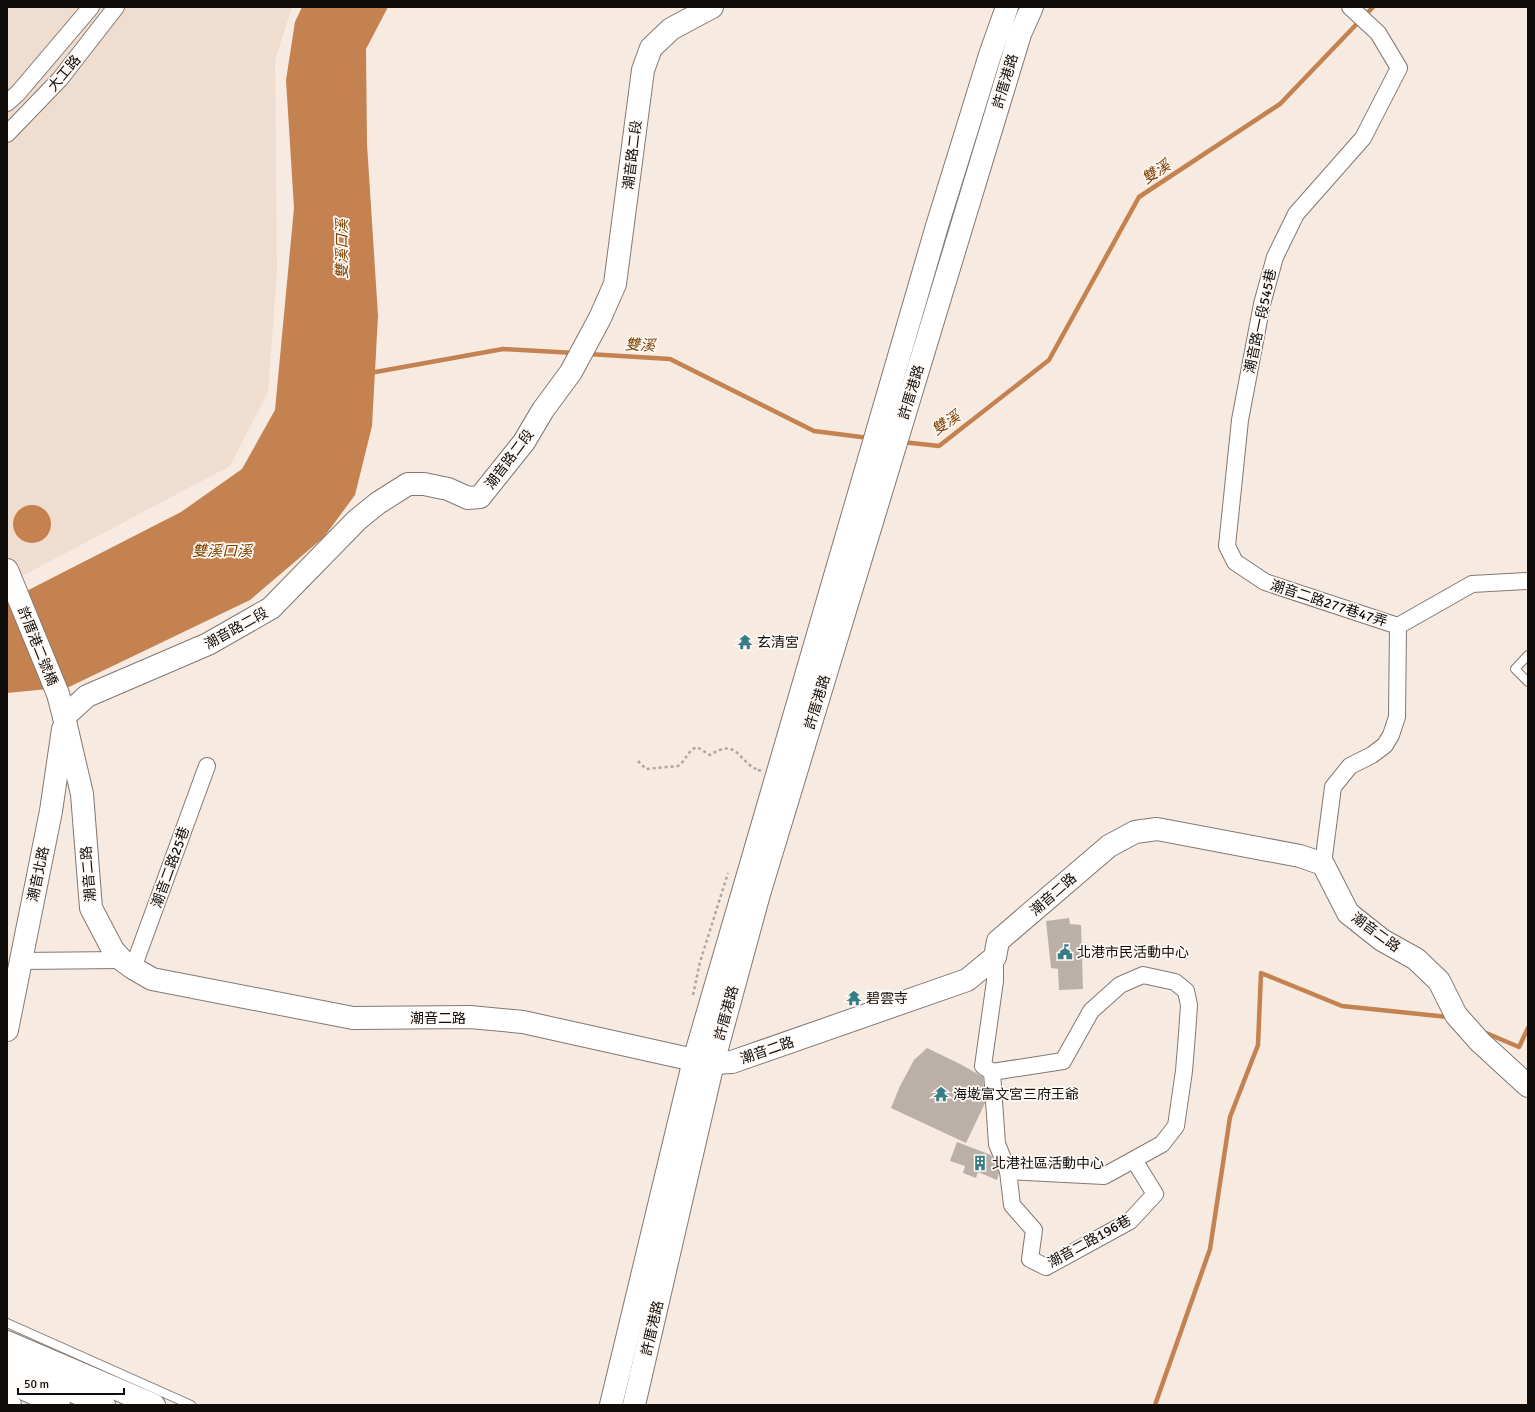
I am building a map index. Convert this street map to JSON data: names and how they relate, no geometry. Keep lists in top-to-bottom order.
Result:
{
  "streets": {
    "main road": [
      "許厝港路",
      "潮音路二段",
      "許厝港二號橋",
      "潮音北路",
      "潮音二路"
    ],
    "street": [
      "大工路",
      "潮音路一段545巷",
      "潮音二路277巷47弄",
      "潮音二路25巷",
      "潮音二路196巷"
    ]
  },
  "crossings": [
    ["許厝港路", "潮音二路"],
    ["潮音路二段", "潮音北路"],
    ["潮音路二段", "潮音二路"],
    ["潮音路一段545巷", "潮音二路277巷47弄"],
    ["許厝港二號橋", "潮音二路"],
    ["潮音二路25巷", "潮音二路"],
    ["潮音北路", "潮音二路"],
    ["潮音二路", "潮音二路196巷"]
  ],
  "water": ["雙溪", "雙溪口溪"],
  "places": {
    "temple": ["玄清宮", "碧雲寺", "海墘富文宮三府王爺"],
    "public building": ["北港市民活動中心"],
    "building": ["北港社區活動中心"]
  },
  "scale_bar": "50 m"
}
